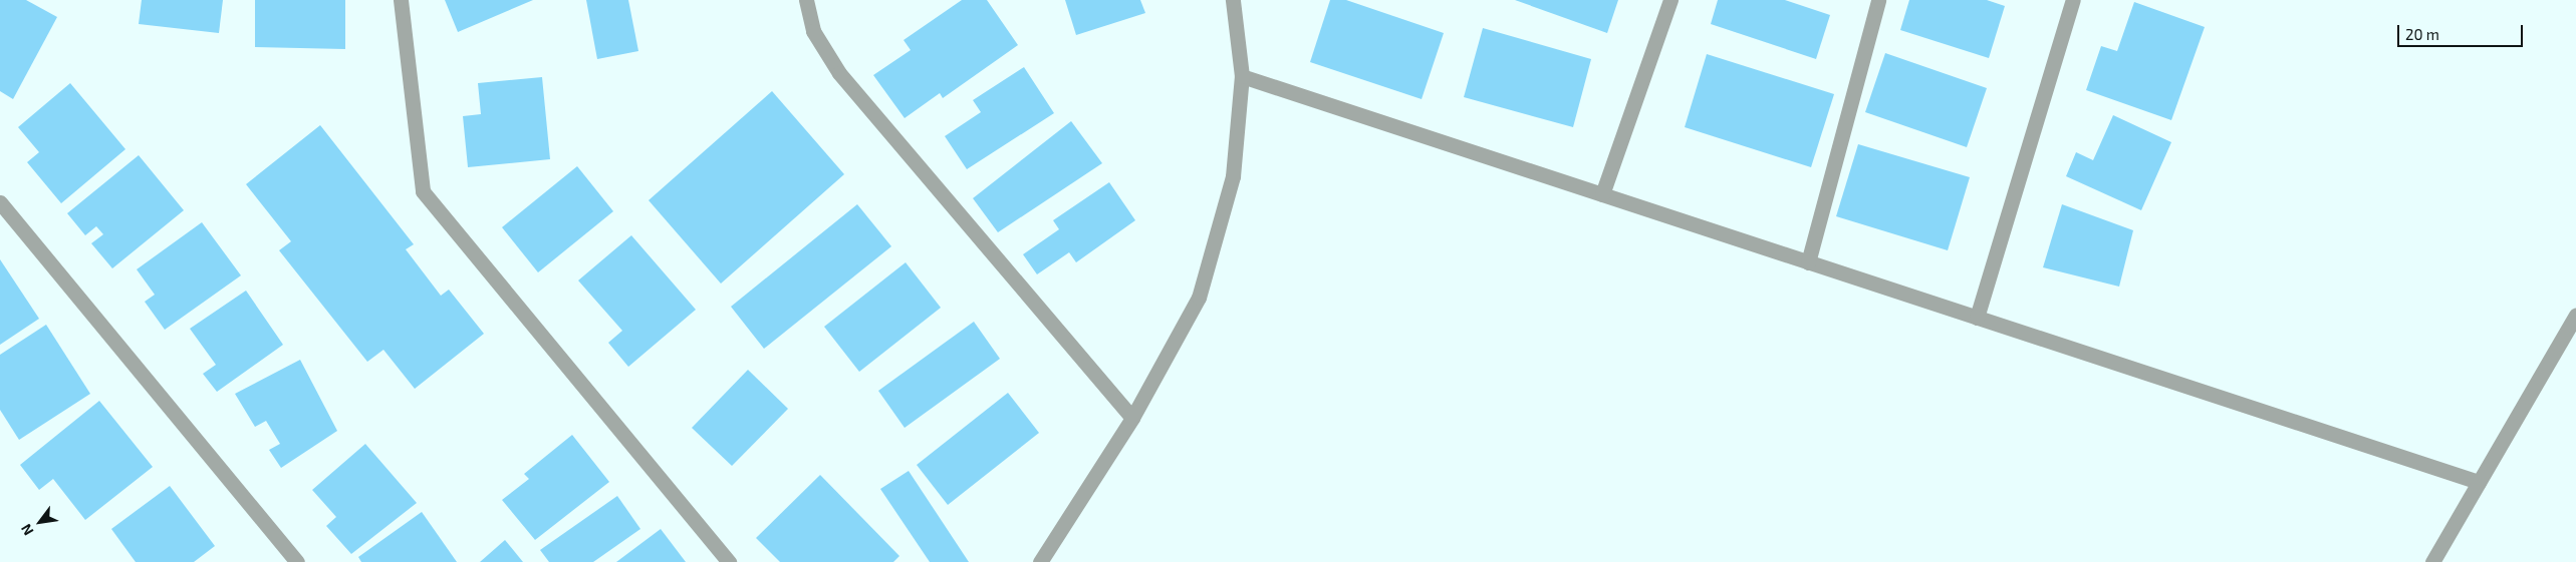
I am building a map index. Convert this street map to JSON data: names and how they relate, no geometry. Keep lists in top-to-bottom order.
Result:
{
  "scale_bar": "20 m",
  "north": "bottom left"
}
